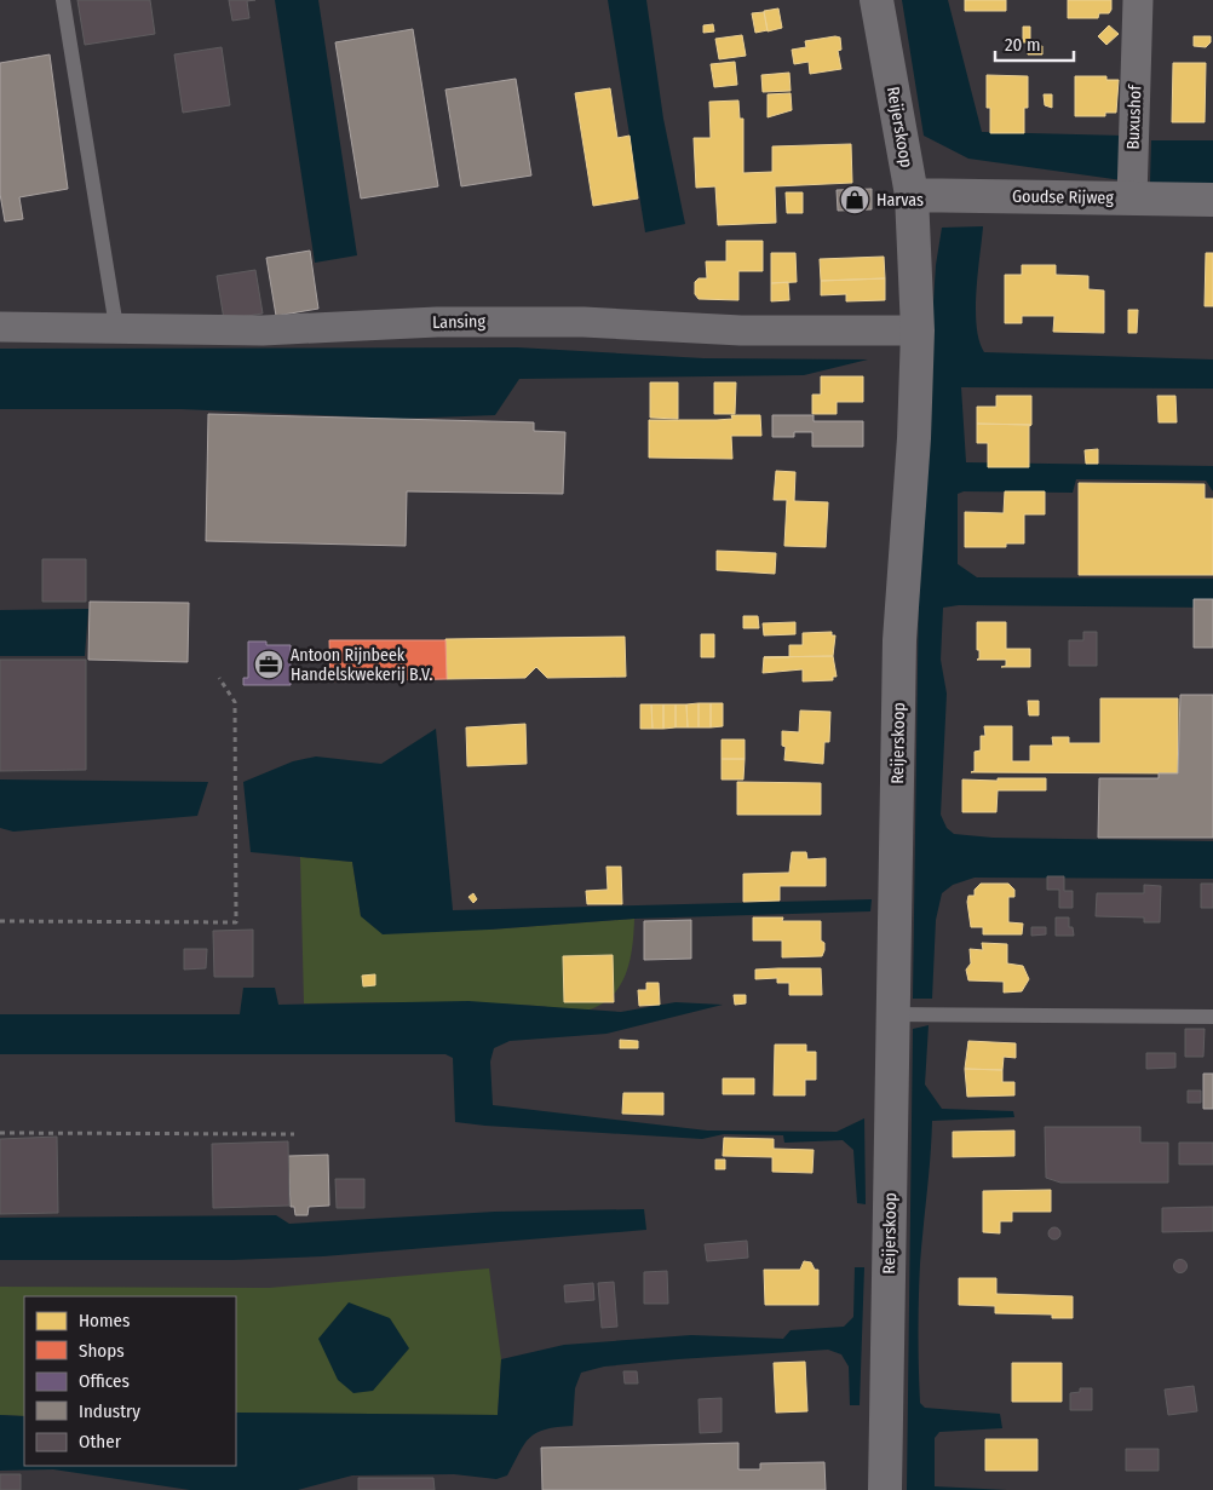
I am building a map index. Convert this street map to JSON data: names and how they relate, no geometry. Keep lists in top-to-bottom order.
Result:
{
  "streets": {
    "street": [
      "Buxushof",
      "Reijerskoop",
      "Goudse Rijweg",
      "Lansing"
    ]
  },
  "crossings": [
    ["Buxushof", "Goudse Rijweg"],
    ["Reijerskoop", "Goudse Rijweg"],
    ["Reijerskoop", "Lansing"]
  ],
  "places": {
    "shop": ["Harvas"],
    "office": ["Antoon Rijnbeek Handelskwekerij B.V."]
  },
  "legend": [
    "Homes",
    "Shops",
    "Offices",
    "Industry",
    "Other"
  ],
  "scale_bar": "20 m"
}
